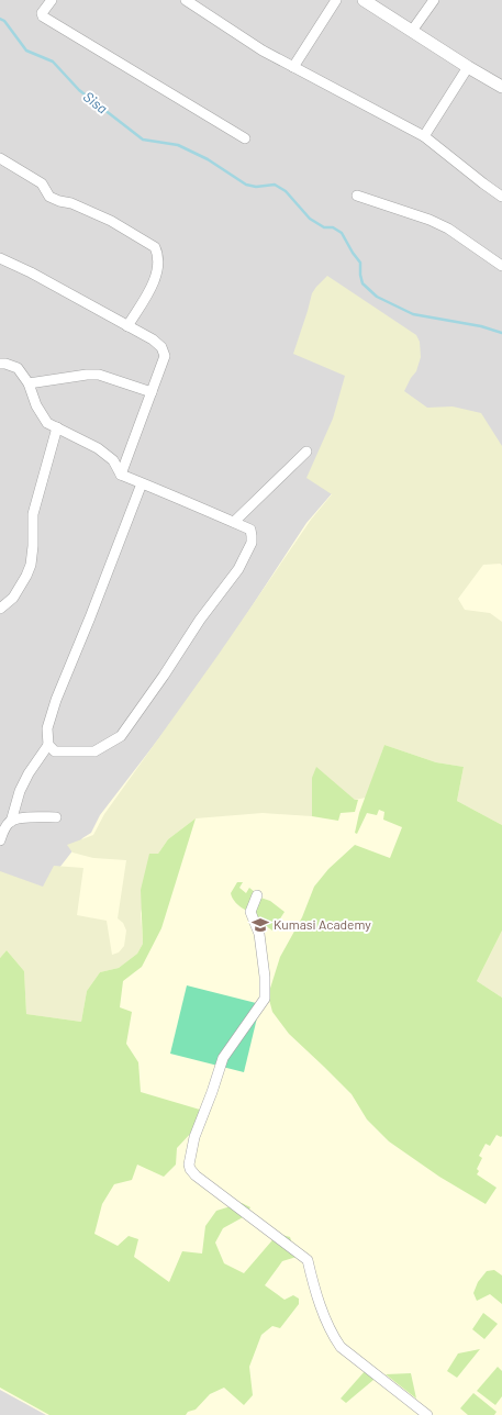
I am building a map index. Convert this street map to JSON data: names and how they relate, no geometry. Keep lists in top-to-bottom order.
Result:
{
  "water": ["Sisa"],
  "places": {
    "school or university": ["Kumasi Academy"]
  }
}
